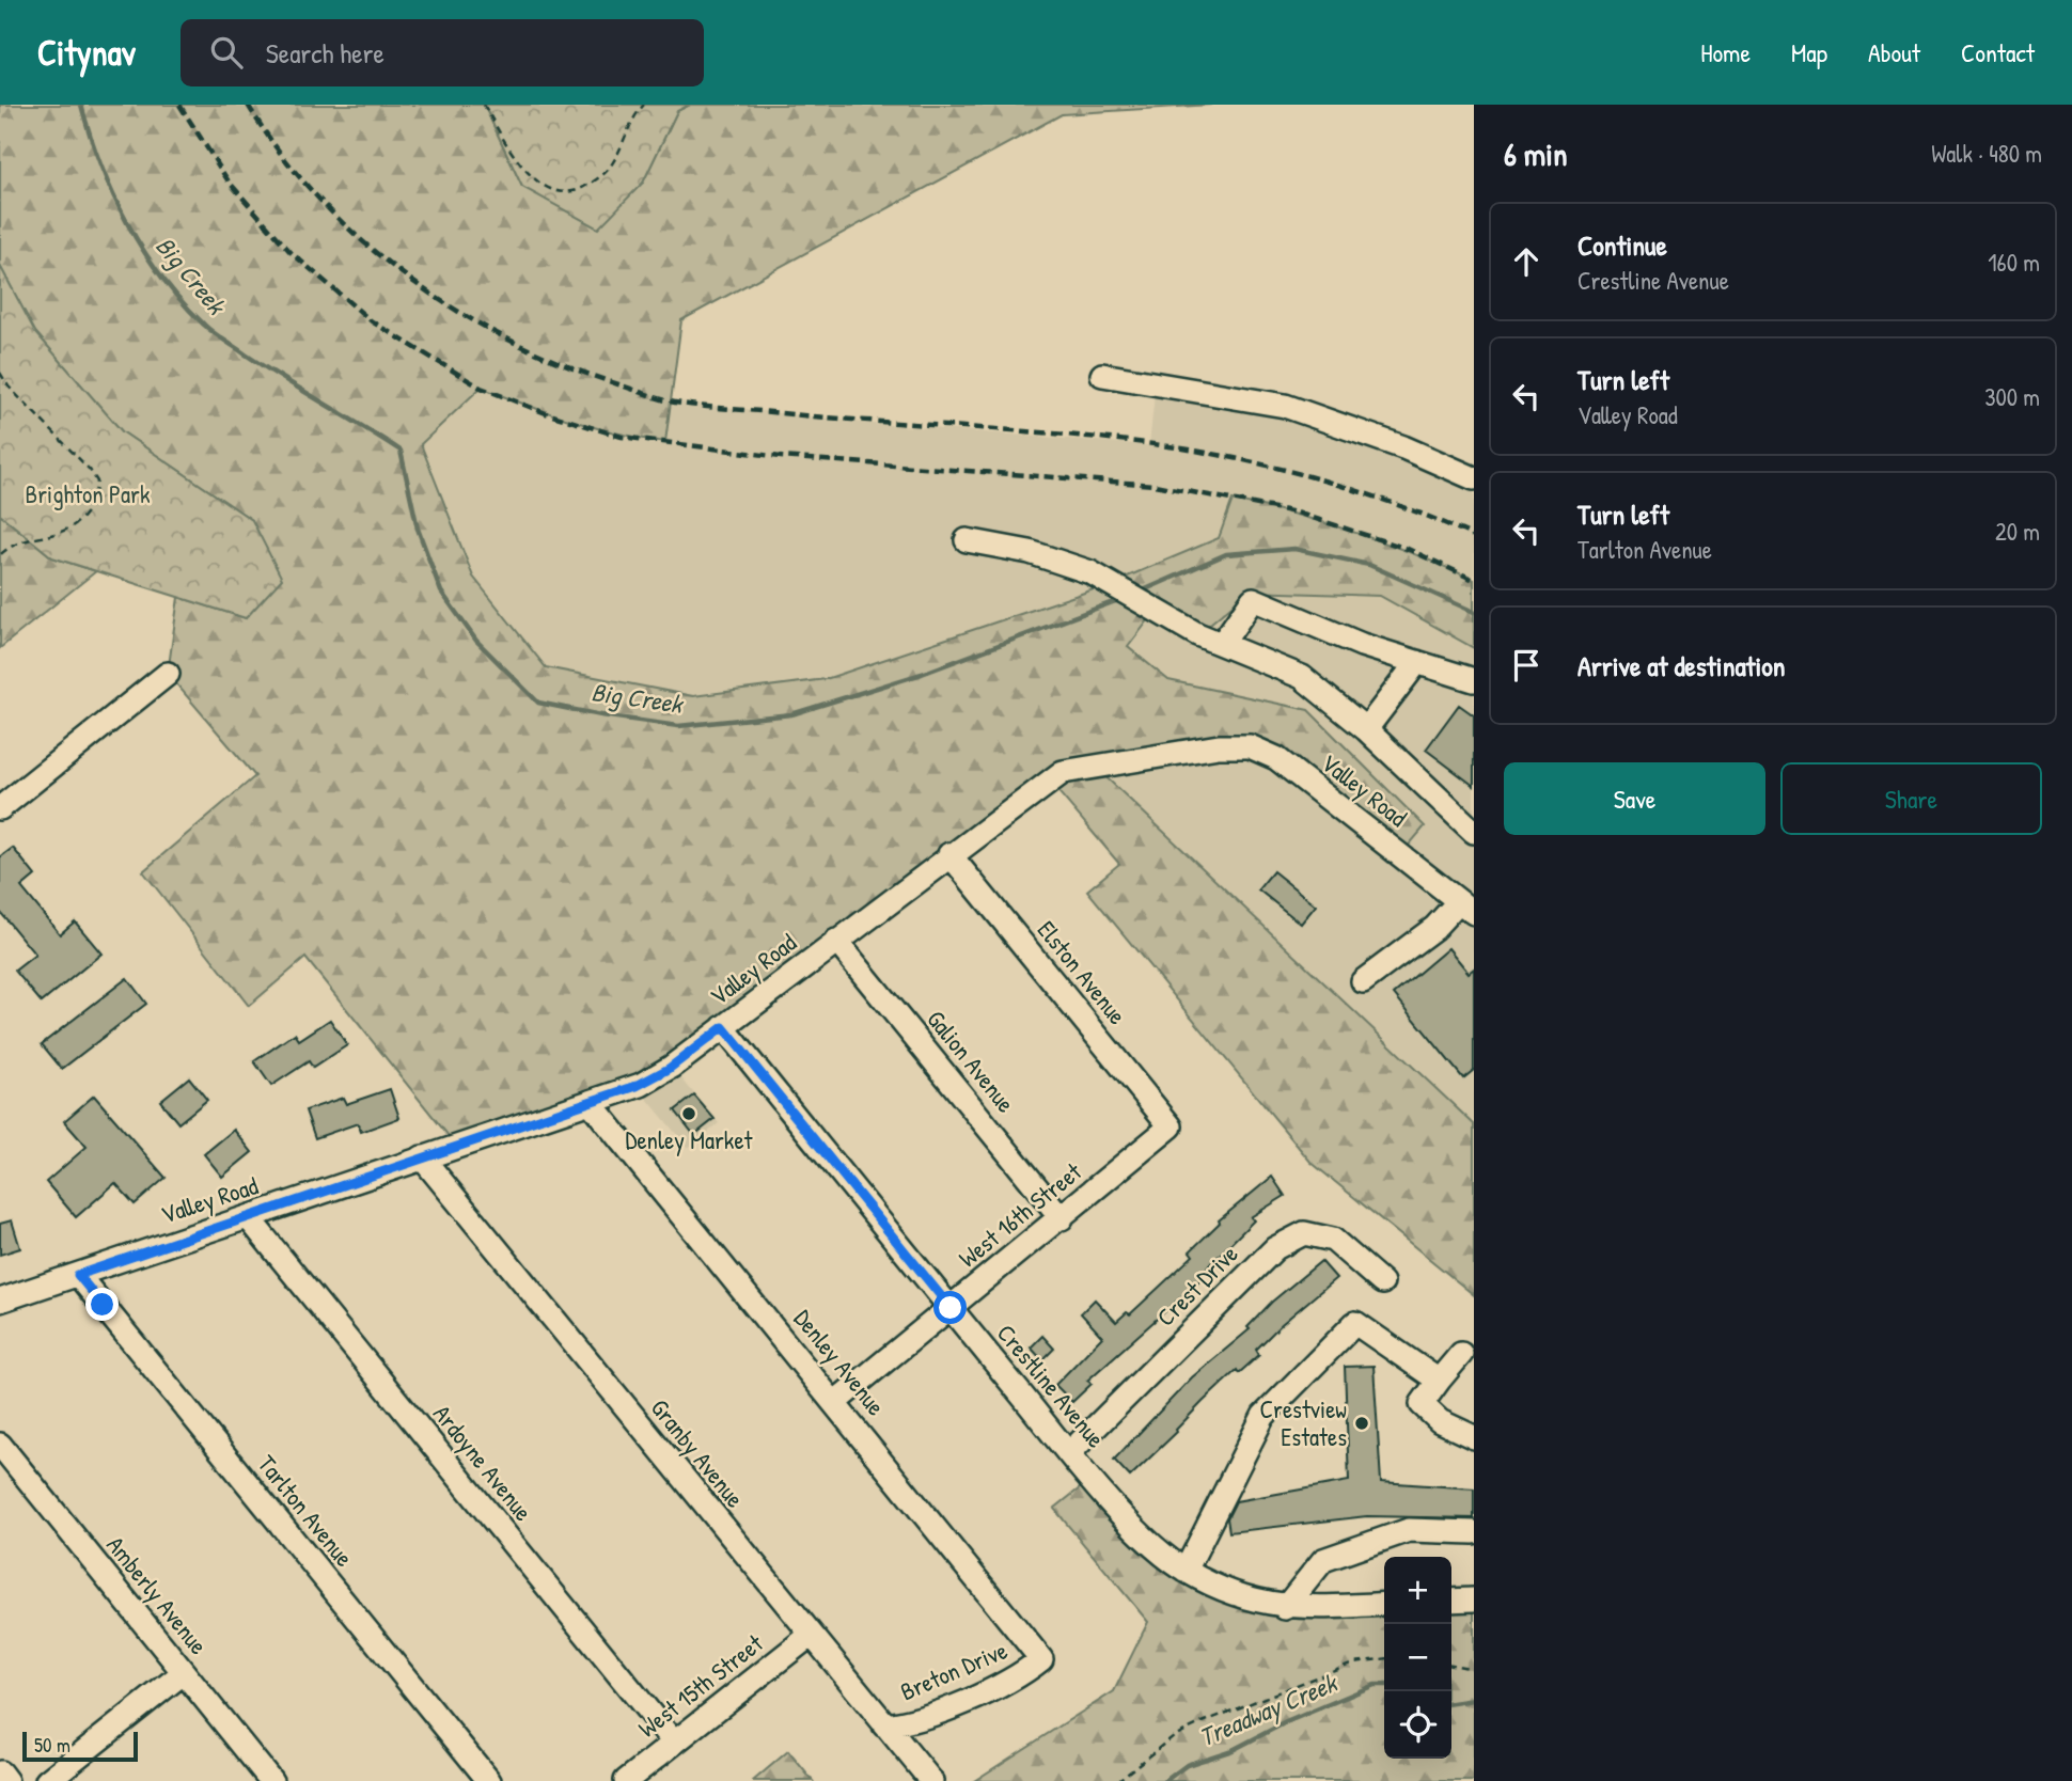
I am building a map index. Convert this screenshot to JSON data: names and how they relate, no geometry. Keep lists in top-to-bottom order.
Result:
{
  "streets": {
    "street": [
      "Valley Road",
      "Elston Avenue",
      "Galion Avenue",
      "West 16th Street",
      "Crest Drive",
      "Denley Avenue",
      "Crestline Avenue",
      "Granby Avenue",
      "Ardoyne Avenue",
      "Tarlton Avenue",
      "Amberly Avenue",
      "Breton Drive",
      "West 15th Street"
    ]
  },
  "crossings": [
    ["Valley Road", "Elston Avenue"],
    ["Valley Road", "Galion Avenue"],
    ["Valley Road", "Denley Avenue"],
    ["Valley Road", "Crestline Avenue"],
    ["Valley Road", "Granby Avenue"],
    ["Valley Road", "Ardoyne Avenue"],
    ["Valley Road", "Tarlton Avenue"],
    ["Elston Avenue", "West 16th Street"],
    ["Galion Avenue", "West 16th Street"],
    ["West 16th Street", "Denley Avenue"],
    ["West 16th Street", "Crestline Avenue"],
    ["Crest Drive", "Crestline Avenue"],
    ["Denley Avenue", "Breton Drive"],
    ["Granby Avenue", "Breton Drive"],
    ["Granby Avenue", "West 15th Street"],
    ["Ardoyne Avenue", "West 15th Street"]
  ],
  "water": ["Big Creek", "Treadway Creek"],
  "parks": ["Brighton Park"],
  "places": ["Denley Market", "Crestview Estates"],
  "scale_bar": "50 m",
  "page": {
    "header": "Citynav",
    "search": "Search here",
    "nav": [
      "Home",
      "Map",
      "About",
      "Contact"
    ],
    "heading": ["6 min", "Walk · 480 m"],
    "list": [
      ["Continue", "Crestline Avenue", "160 m"],
      ["Turn left", "Valley Road", "300 m"],
      ["Turn left", "Tarlton Avenue", "20 m"],
      "Arrive at destination"
    ],
    "buttons": ["Save", "Share"],
    "map_buttons": ["+", "−"],
    "scale": "50 m"
  }
}
